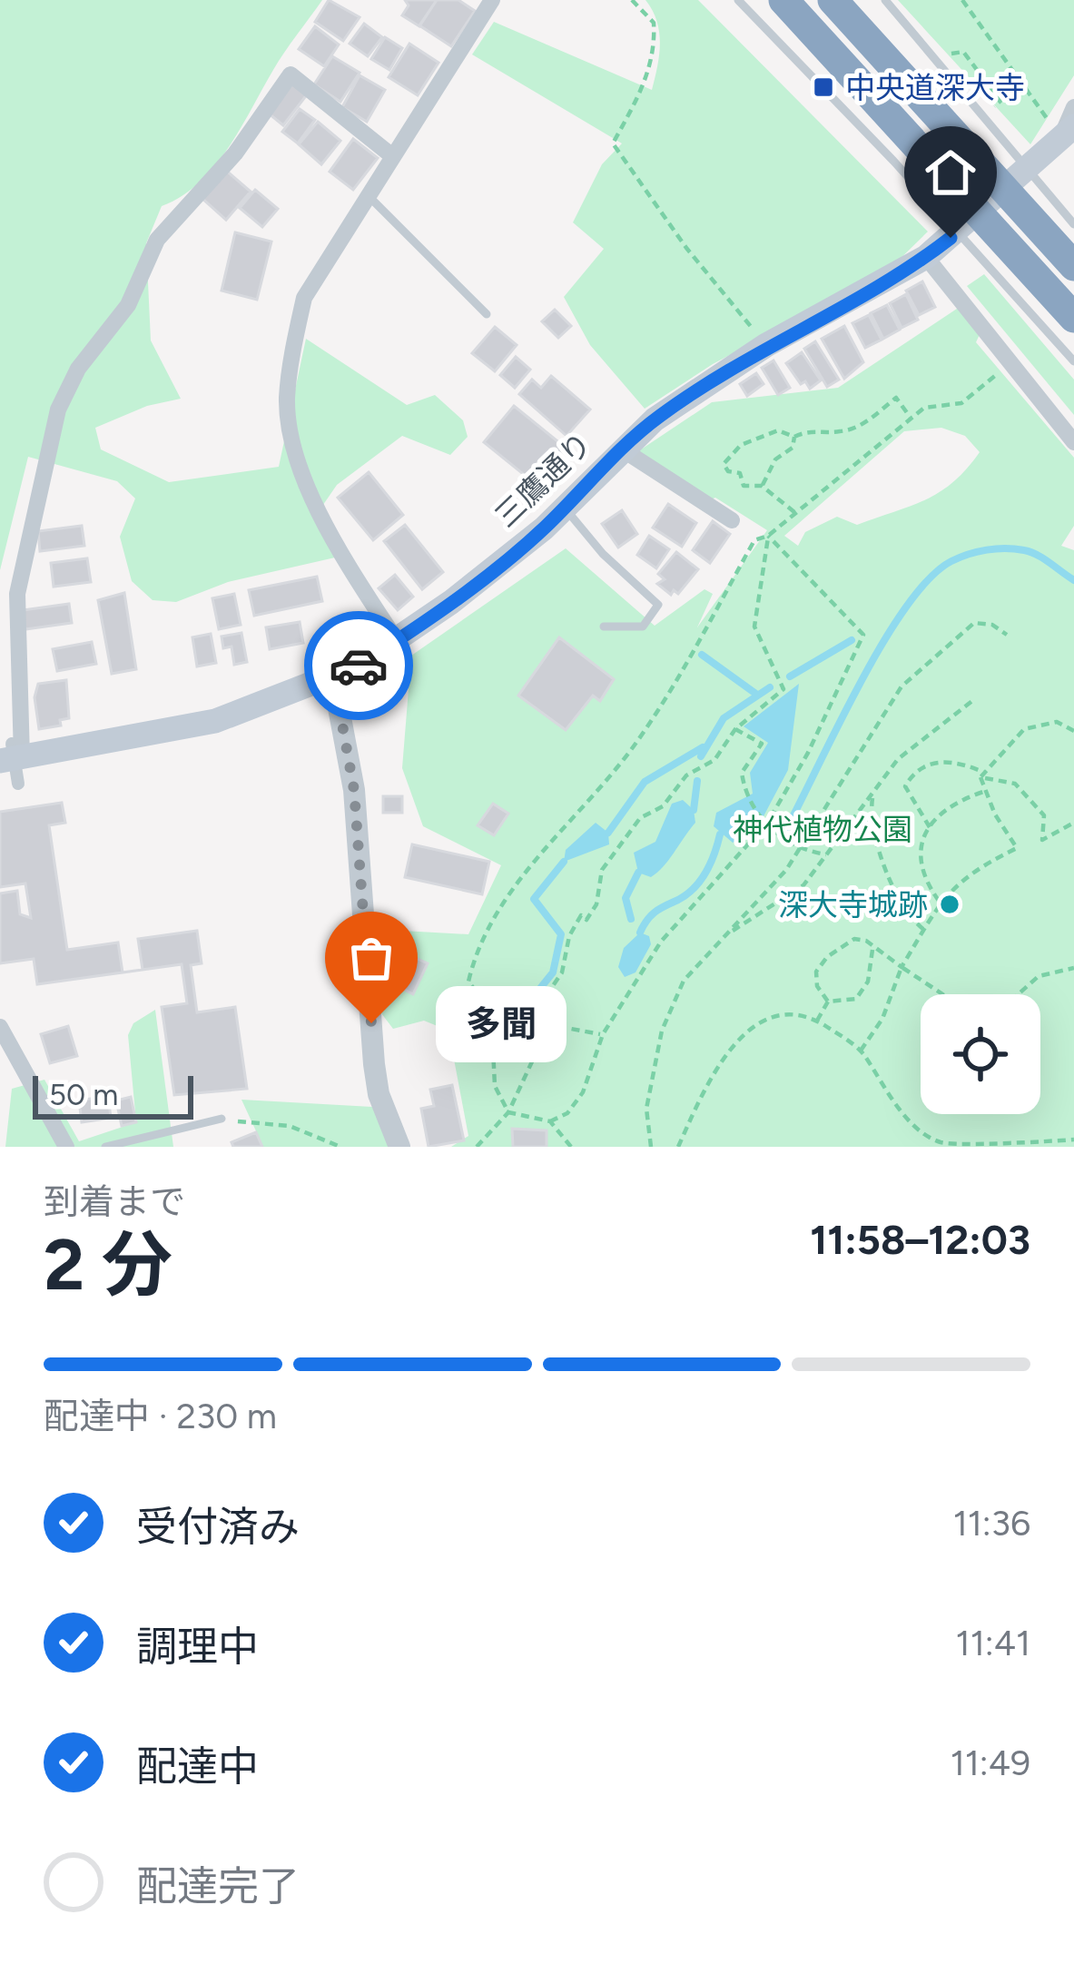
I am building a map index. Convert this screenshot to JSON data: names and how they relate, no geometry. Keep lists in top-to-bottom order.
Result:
{
  "streets": {
    "main road": ["三鷹通り"]
  },
  "parks": ["神代植物公園"],
  "places": {
    "transit": ["中央道深大寺"],
    "other": ["深大寺城跡", "多聞"]
  },
  "scale_bar": "50 m",
  "page": {
    "bubble": "多聞",
    "scale": "50 m",
    "heading": ["2 分", "到着まで", "11:58–12:03"],
    "bar": "配達中 · 230 m",
    "list": [
      ["受付済み", "11:36"],
      ["調理中", "11:41"],
      ["配達中", "11:49"],
      "配達完了"
    ]
  }
}
